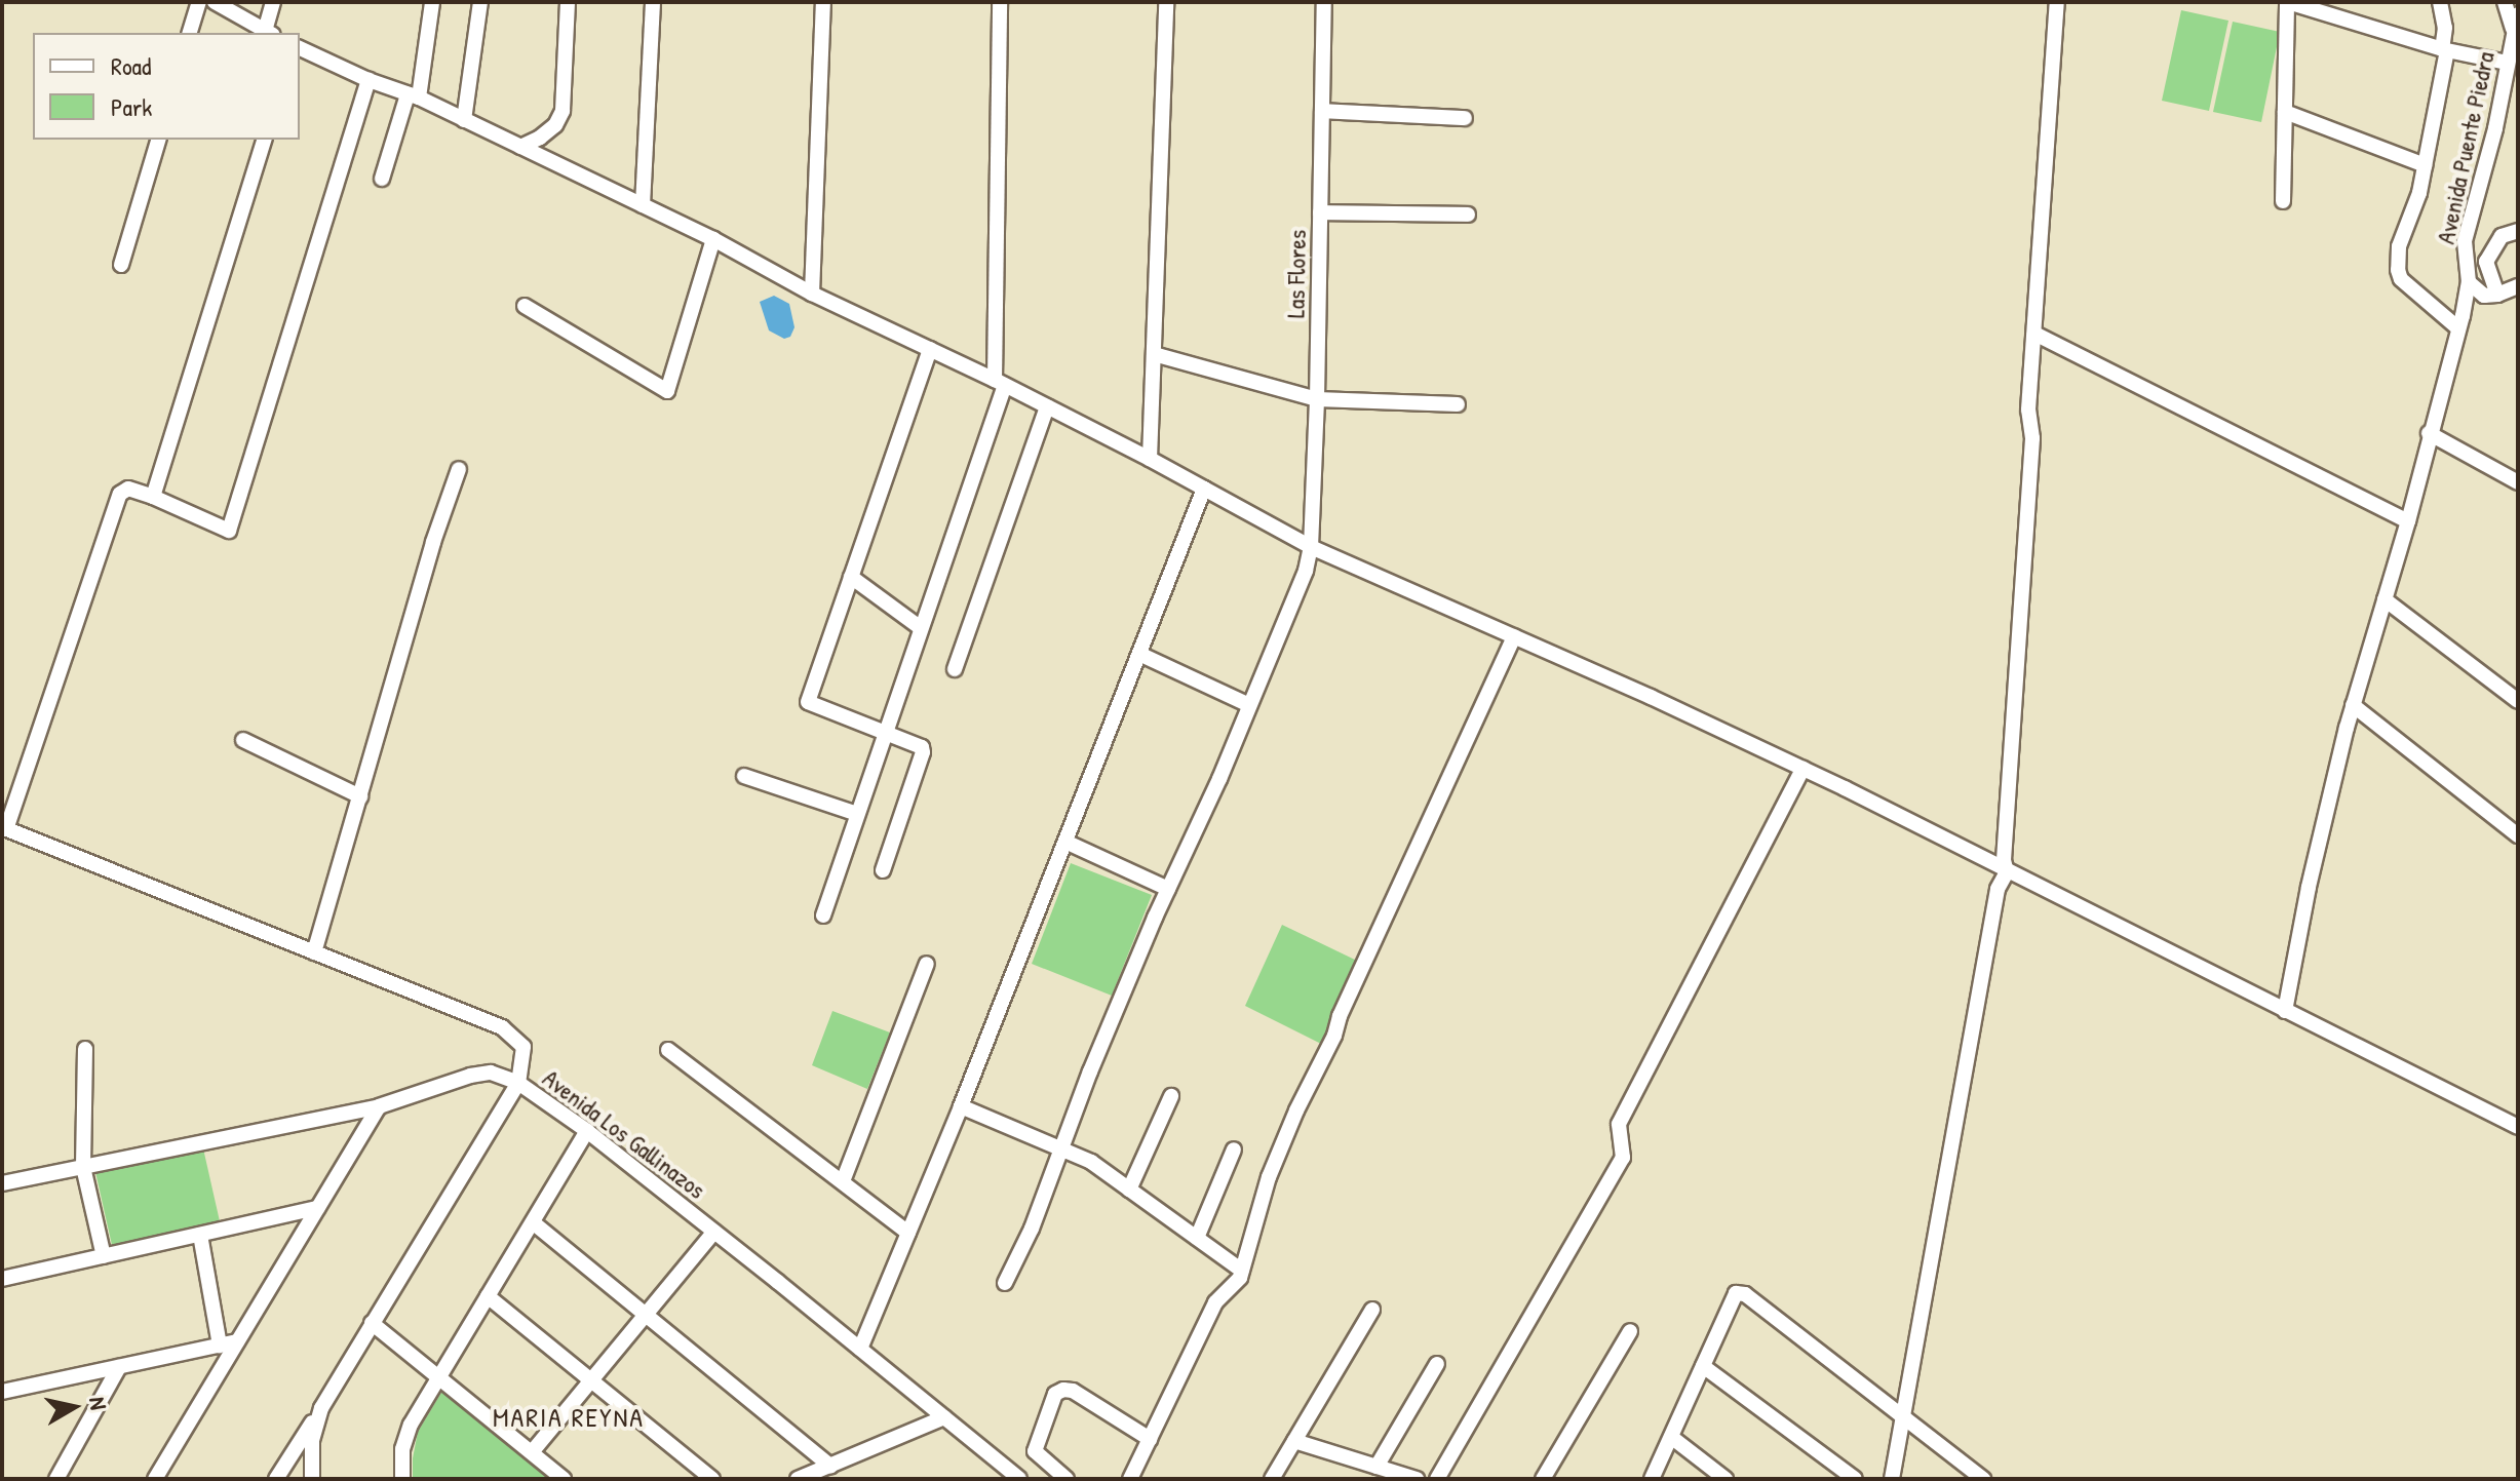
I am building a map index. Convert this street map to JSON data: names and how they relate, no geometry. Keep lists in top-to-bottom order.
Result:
{
  "streets": {
    "street": ["Avenida Puente Piedra", "Las Flores", "Avenida Los Gallinazos"]
  },
  "districts": ["MARIA REYNA"],
  "legend": ["Road", "Park"],
  "north": "right"
}
